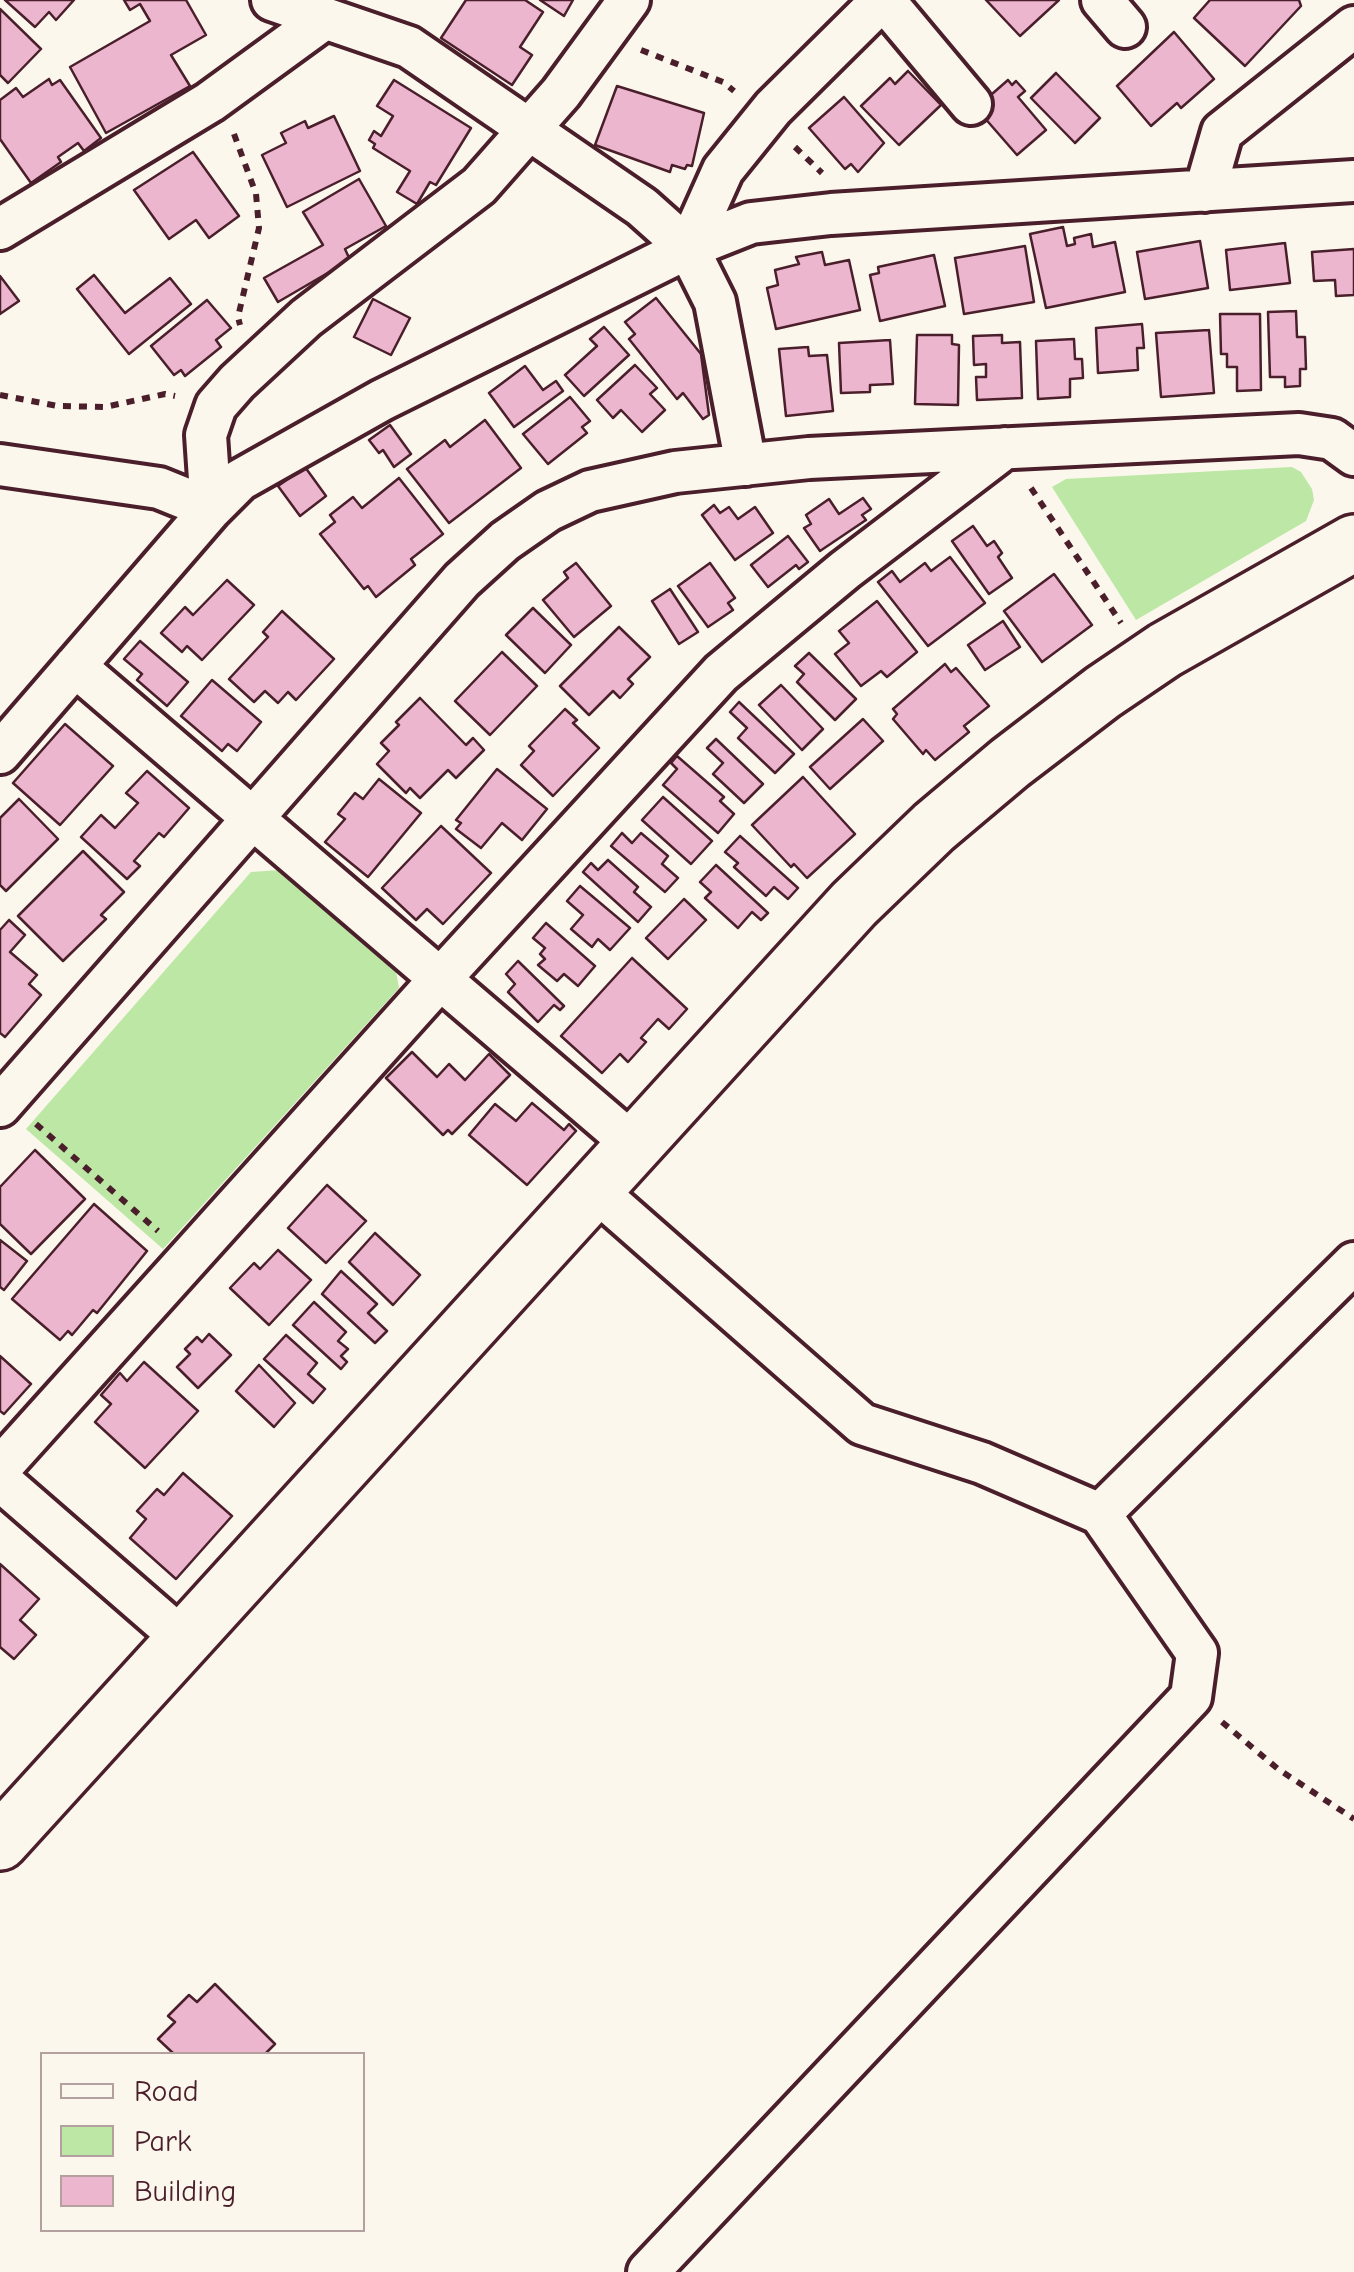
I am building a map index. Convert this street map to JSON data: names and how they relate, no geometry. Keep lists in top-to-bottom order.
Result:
{
  "legend": ["Road", "Park", "Building"]
}
